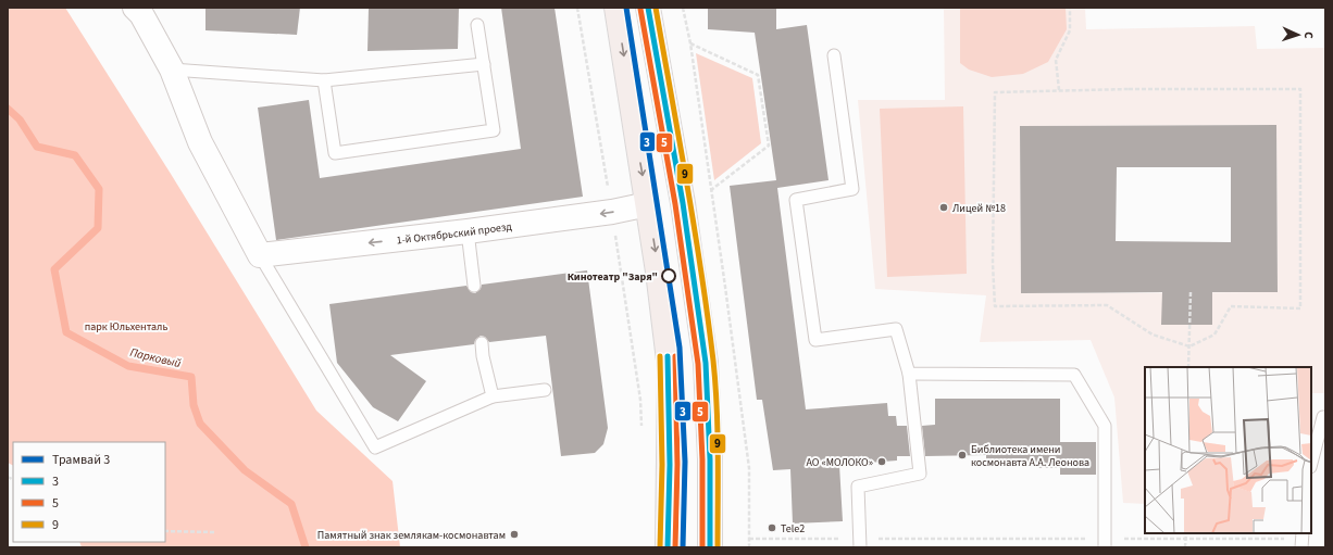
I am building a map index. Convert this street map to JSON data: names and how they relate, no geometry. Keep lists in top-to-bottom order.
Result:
{
  "streets": {
    "street": ["1-й Октябрьский проезд"]
  },
  "one_way": ["1-й Октябрьский проезд"],
  "water": ["Парковый"],
  "parks": ["парк Юльхенталь"],
  "places": [
    "Лицей №18",
    "Кинотеатр \"Заря\"",
    "Библиотека имени космонавта А.А. Леонова",
    "АО «МОЛОКО»",
    "Tele2",
    "Памятный знак землякам-космонавтам"
  ],
  "lines": [
    "tram line 3",
    "transit line 3",
    "transit line 9",
    "transit line 5"
  ],
  "legend": [
    "Трамвай 3",
    "3",
    "5",
    "9"
  ],
  "north": "right"
}
